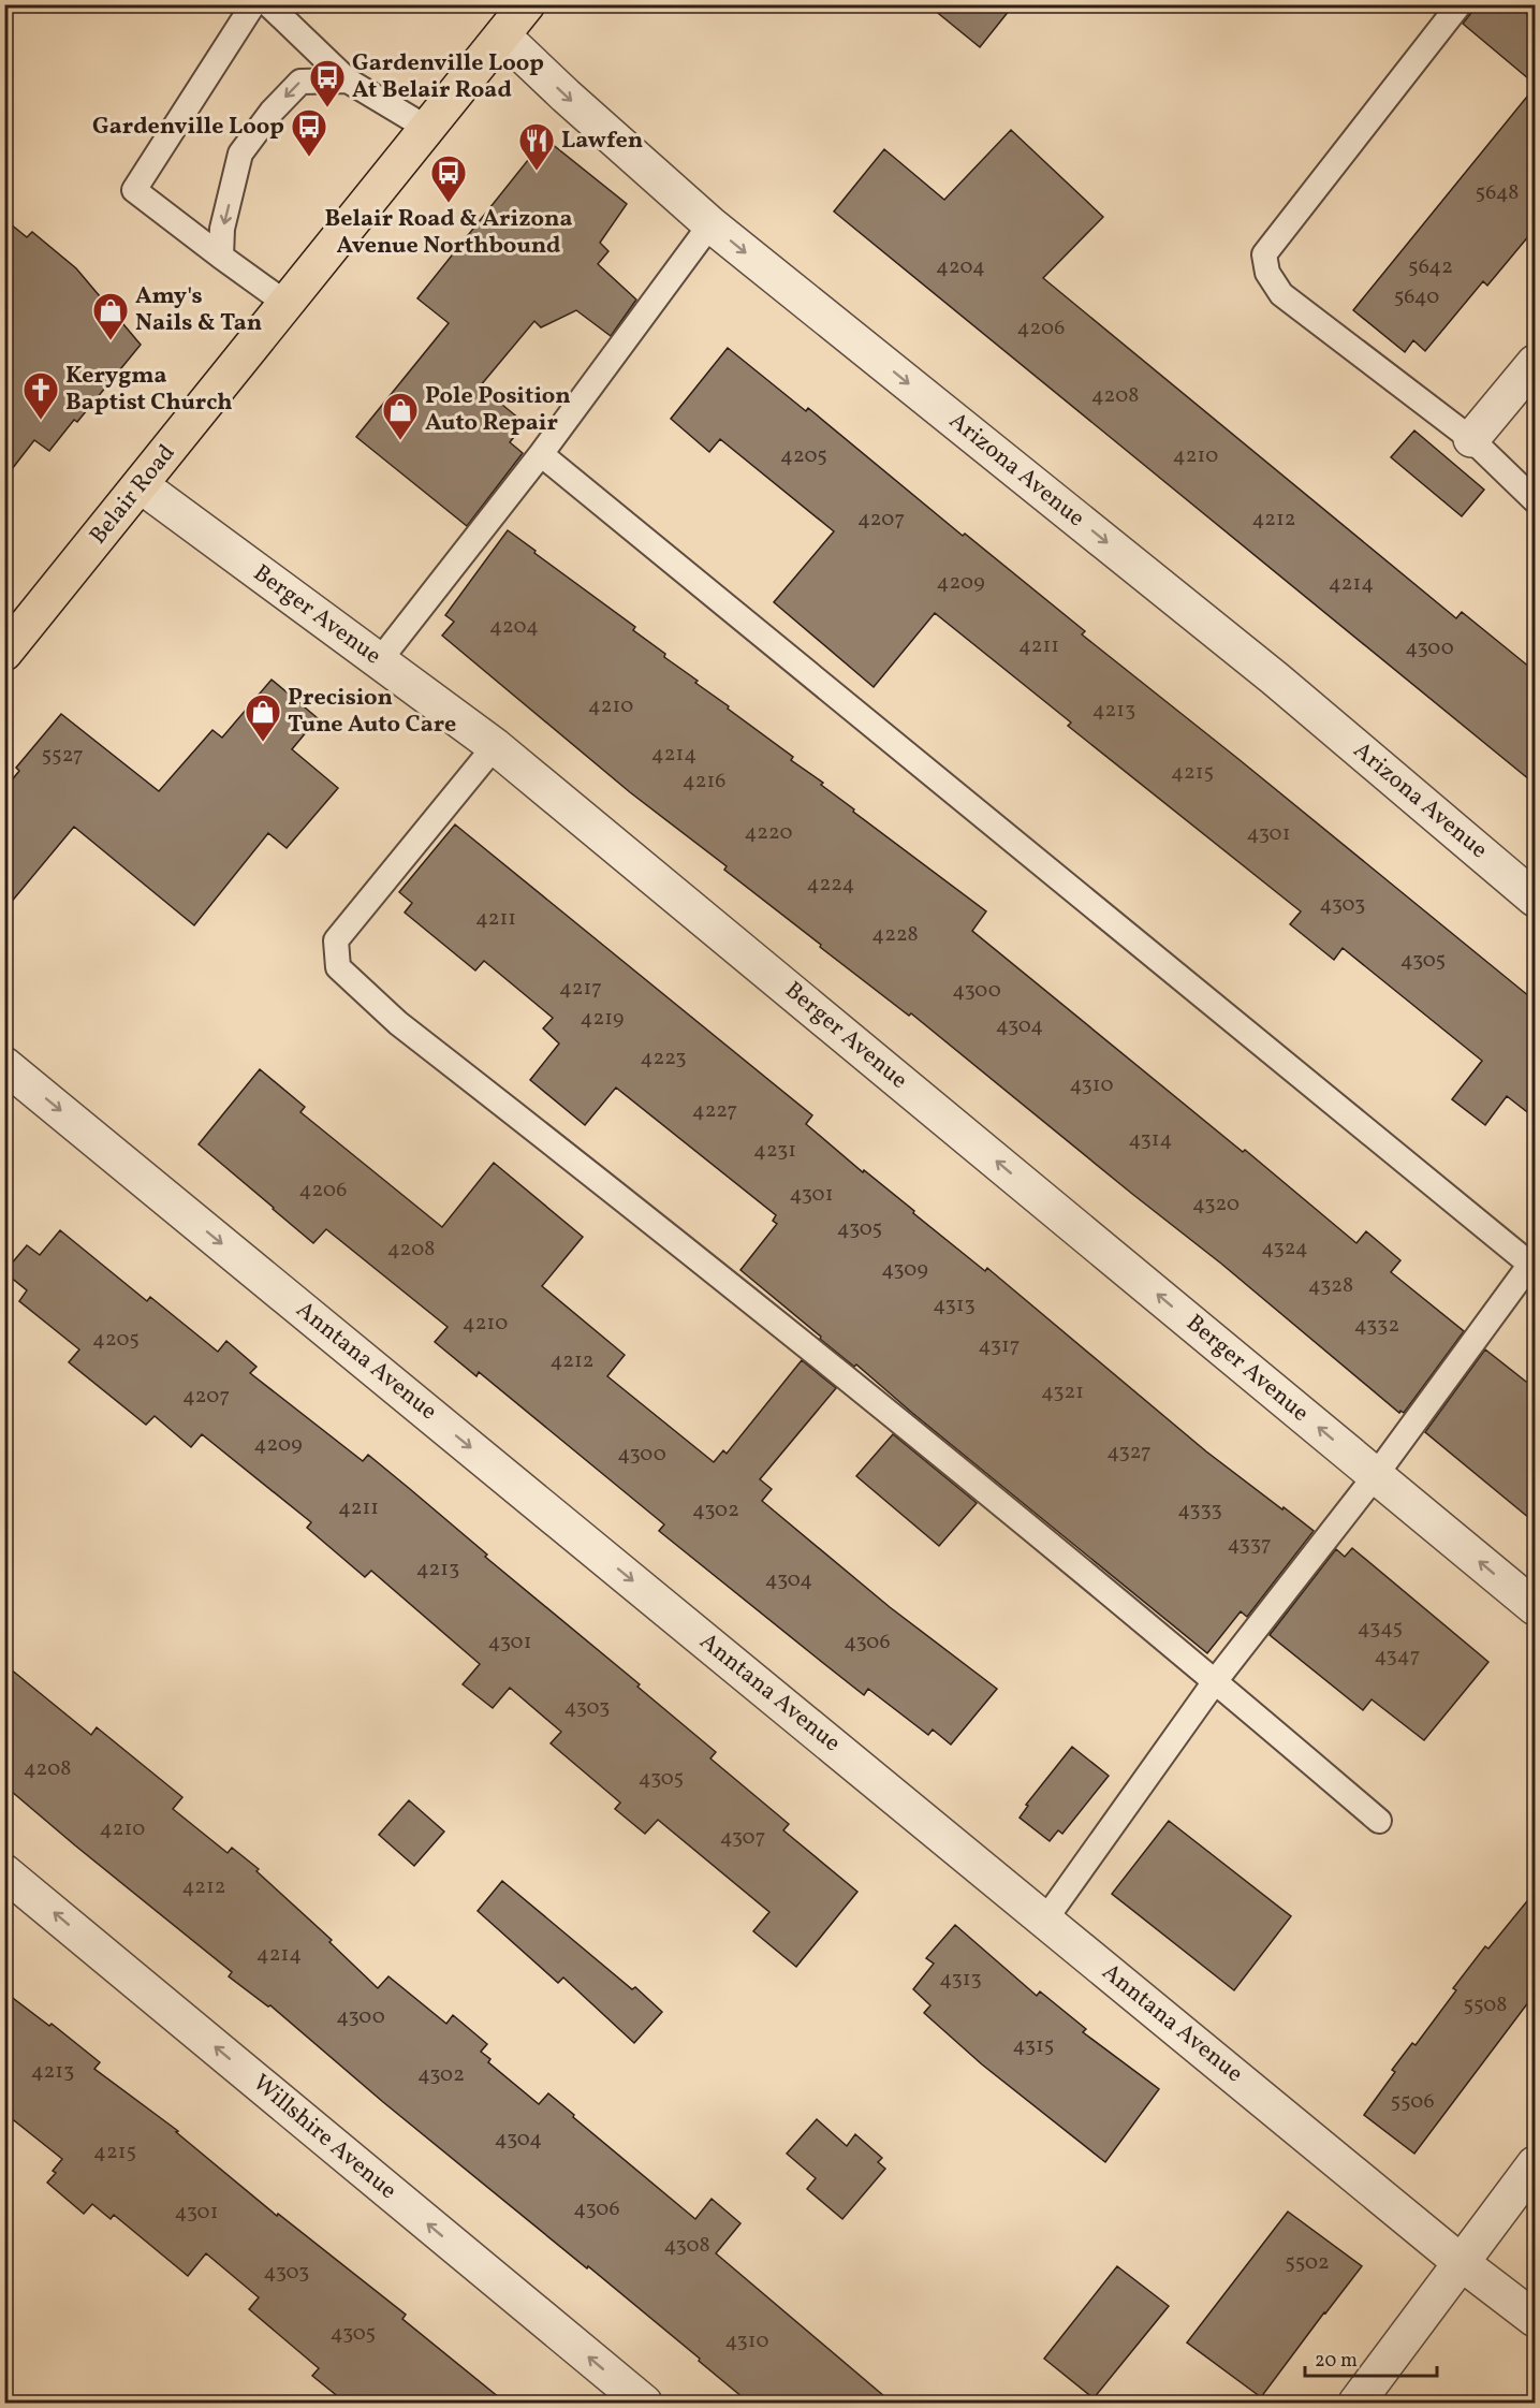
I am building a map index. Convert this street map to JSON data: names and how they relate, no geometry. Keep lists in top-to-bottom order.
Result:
{
  "streets": {
    "main road": ["Belair Road"],
    "street": [
      "Arizona Avenue",
      "Berger Avenue",
      "Anntana Avenue",
      "Willshire Avenue"
    ]
  },
  "crossings": [
    ["Arizona Avenue", "Belair Road"],
    ["Belair Road", "Berger Avenue"]
  ],
  "one_way": [
    "Arizona Avenue",
    "Berger Avenue",
    "Anntana Avenue",
    "Willshire Avenue"
  ],
  "places": {
    "bus stop": ["Gardenville Loop At Belair Road", "Gardenville Loop", "Belair Road & Arizona Avenue Northbound"],
    "restaurant": ["Lawfen"],
    "shop": ["Amy's Nails & Tan", "Pole Position Auto Repair", "Precision Tune Auto Care"],
    "church": ["Kerygma Baptist Church"]
  },
  "house_numbers": [
    "5648",
    "4204",
    "5642",
    "5640",
    "4206",
    "4208",
    "4205",
    "4210",
    "4207",
    "4212",
    "4209",
    "4214",
    "4204",
    "4211",
    "4300",
    "4210",
    "4213",
    "4214",
    "5527",
    "4215",
    "4216",
    "4220",
    "4301",
    "4224",
    "4303",
    "4211",
    "4228",
    "4305",
    "4217",
    "4300",
    "4219",
    "4304",
    "4223",
    "4310",
    "4227",
    "4314",
    "4231",
    "4206",
    "4301",
    "4320",
    "4305",
    "4324",
    "4208",
    "4309",
    "4328",
    "4313",
    "4210",
    "4332",
    "4205",
    "4317",
    "4212",
    "4321",
    "4207",
    "4209",
    "4327",
    "4300",
    "4211",
    "4302",
    "4333",
    "4337",
    "4213",
    "4304",
    "4345",
    "4301",
    "4306",
    "4347",
    "4303",
    "4208",
    "4305",
    "4210",
    "4307",
    "4212",
    "4214",
    "4313",
    "5508",
    "4300",
    "4315",
    "4213",
    "4302",
    "5506",
    "4304",
    "4215",
    "4306",
    "4301",
    "4308",
    "5502",
    "4303",
    "4305",
    "4310"
  ],
  "scale_bar": "20 m"
}
